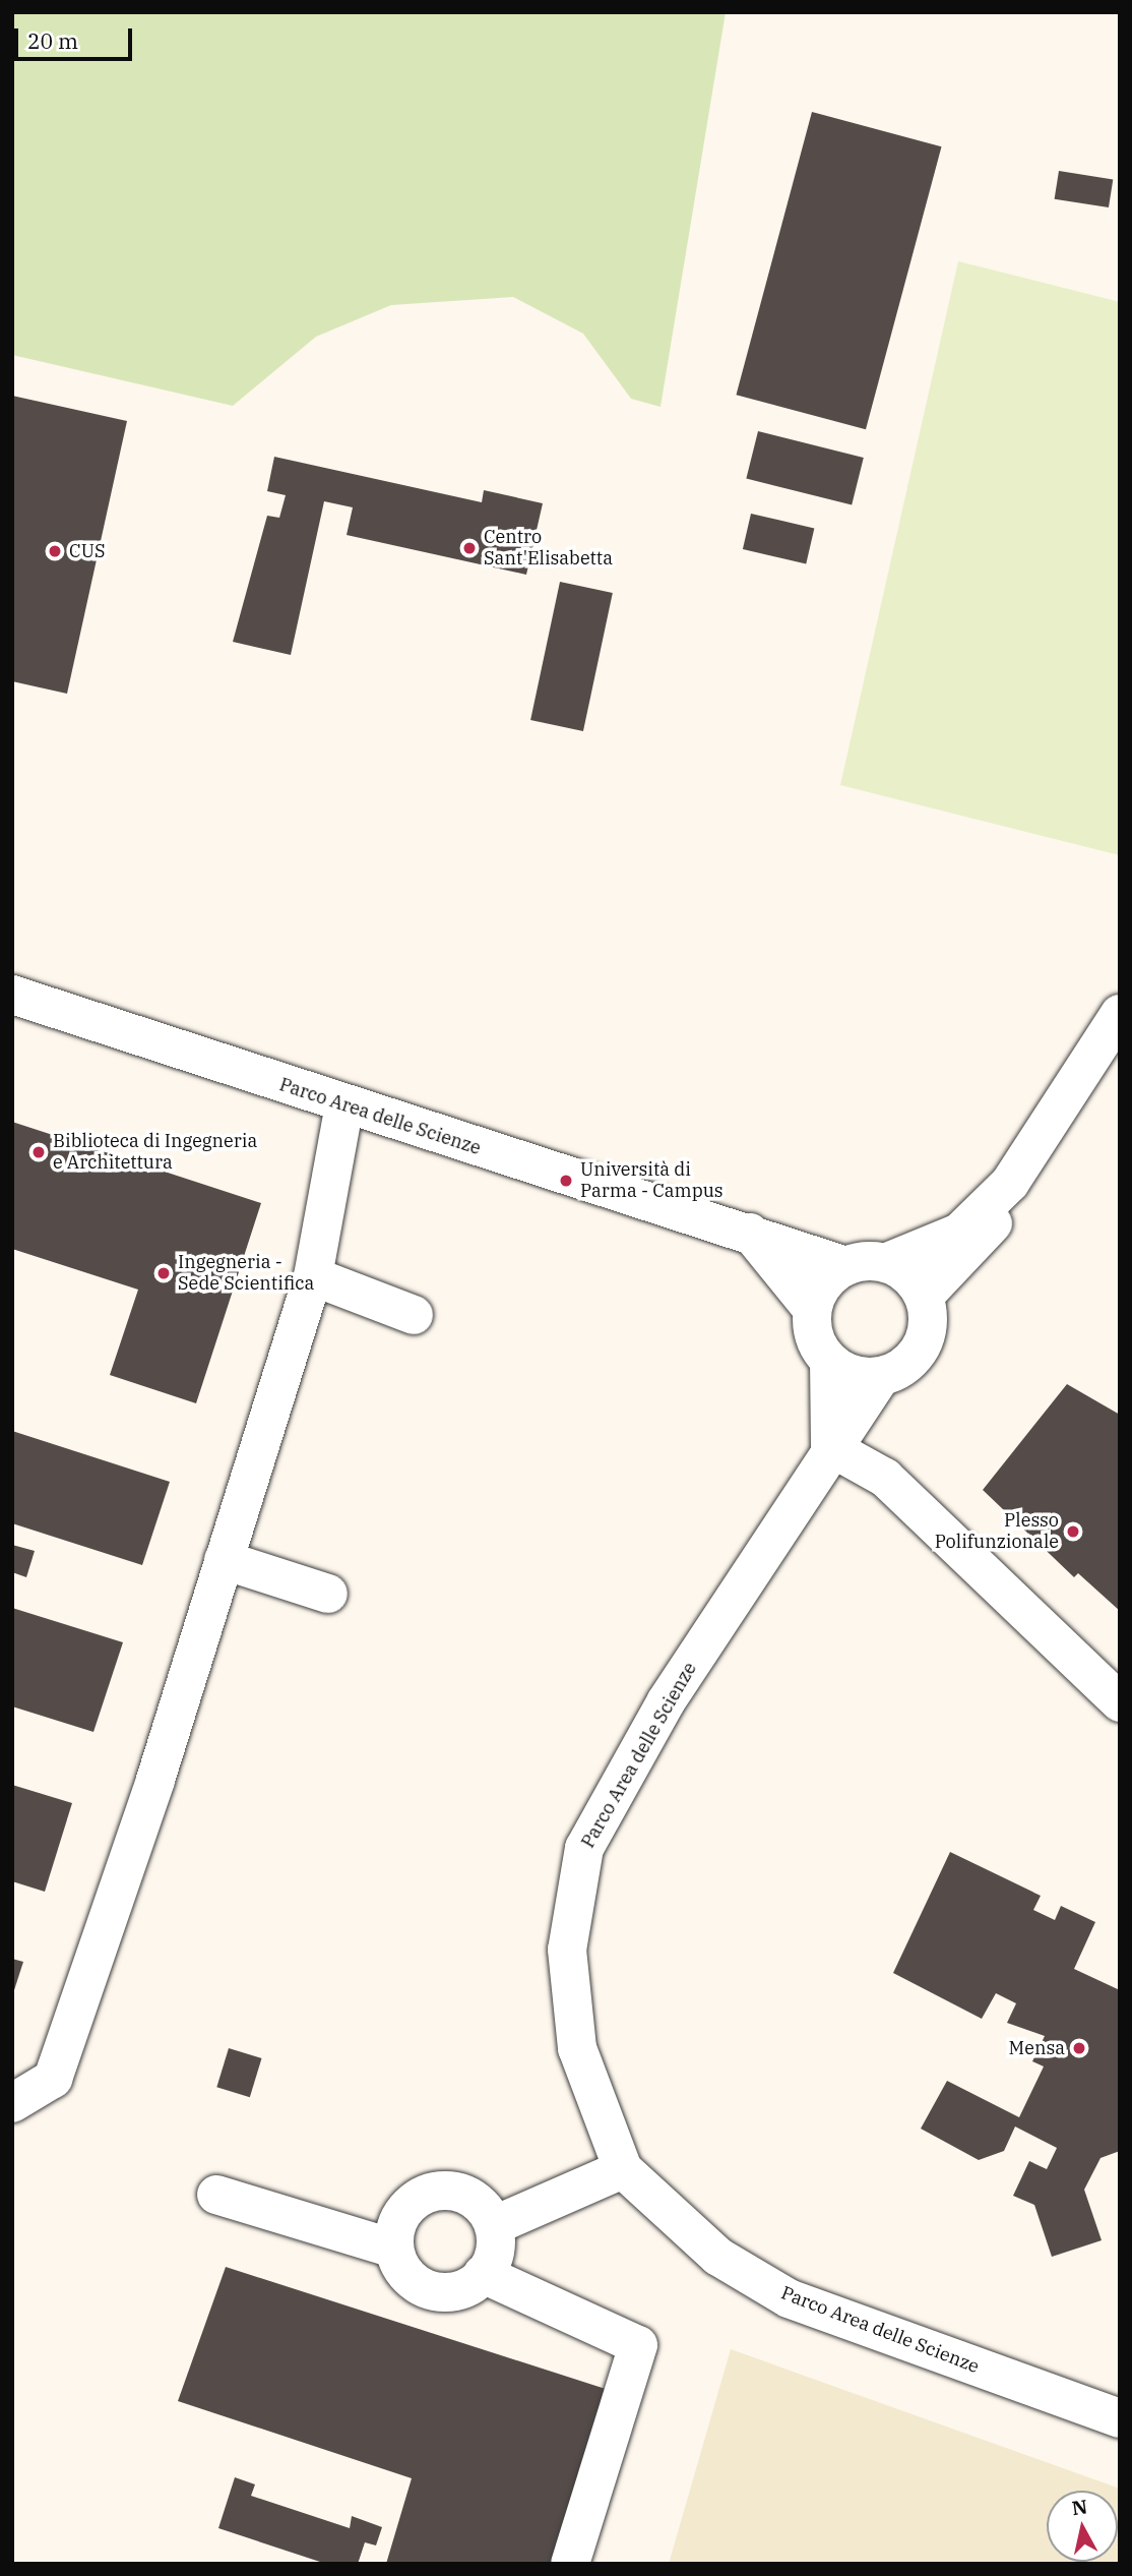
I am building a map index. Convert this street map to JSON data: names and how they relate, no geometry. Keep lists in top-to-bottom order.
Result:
{
  "streets": {
    "street": ["Parco Area delle Scienze"]
  },
  "places": [
    "Centro Sant'Elisabetta",
    "CUS",
    "Biblioteca di Ingegneria e Architettura",
    "Università di Parma - Campus",
    "Ingegneria - Sede Scientifica",
    "Plesso Polifunzionale",
    "Mensa"
  ],
  "scale_bar": "20 m",
  "north": "top"
}
